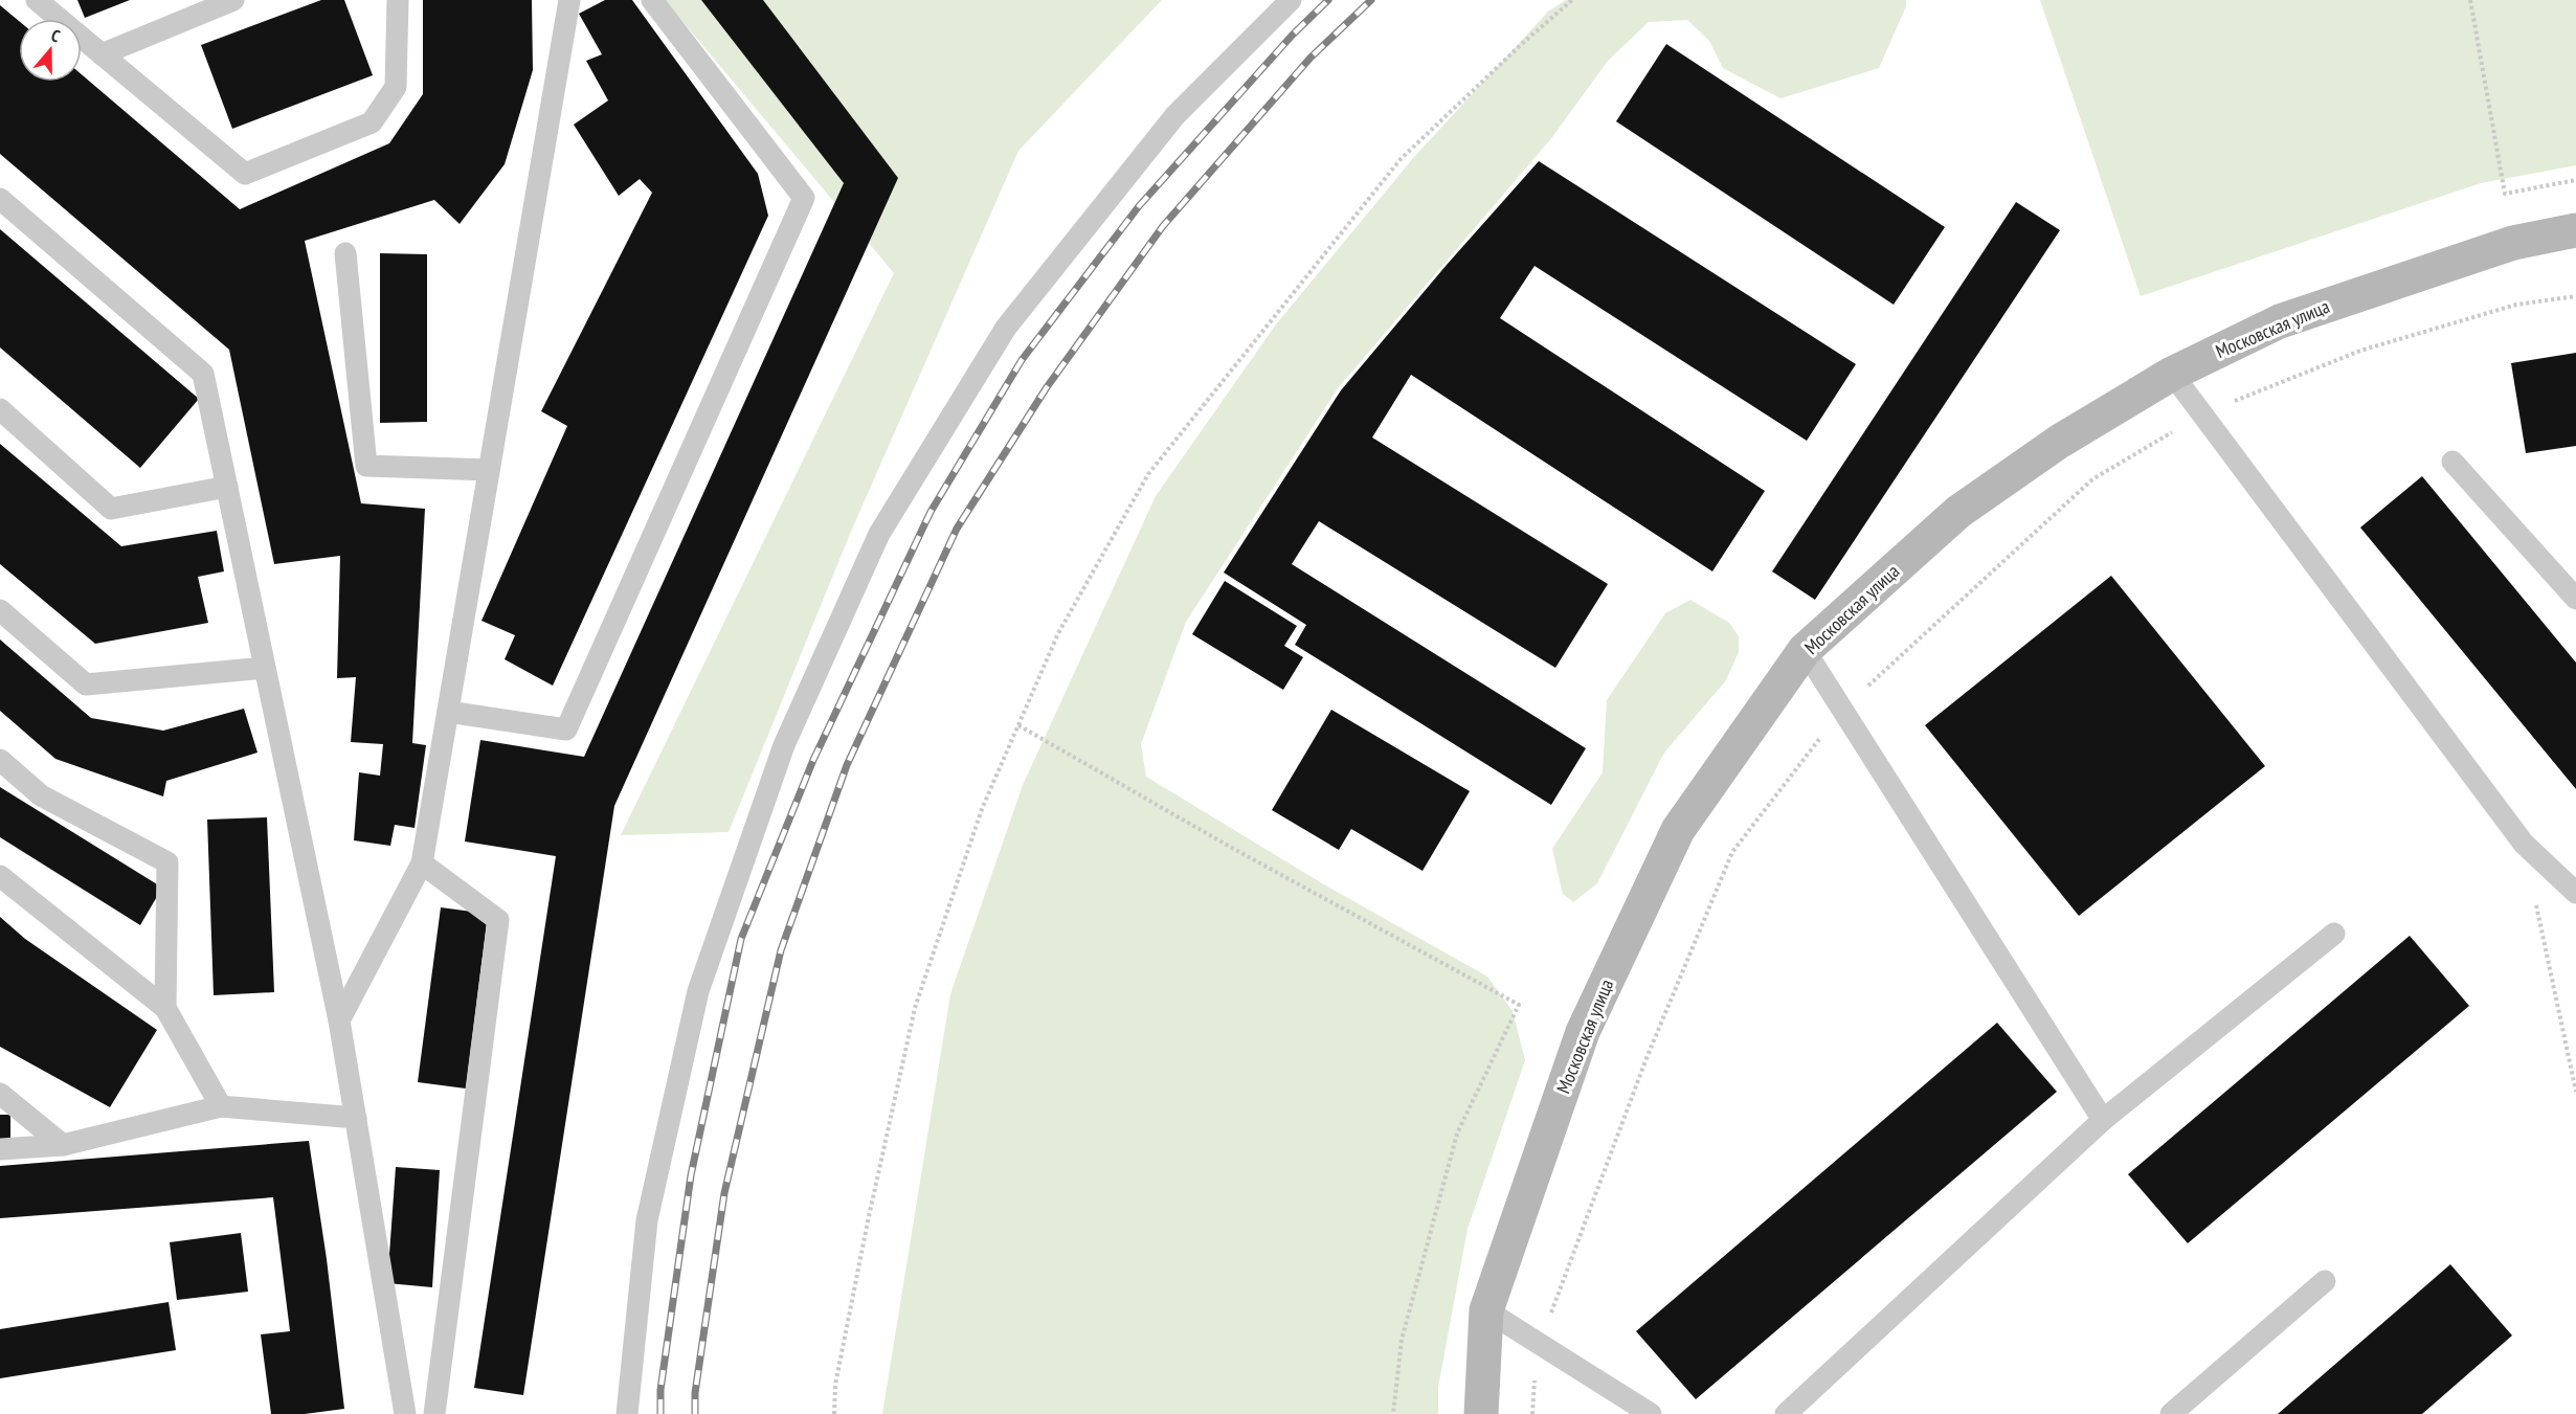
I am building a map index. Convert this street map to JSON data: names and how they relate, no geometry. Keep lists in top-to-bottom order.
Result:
{
  "streets": {
    "street": ["Московская улица"]
  },
  "north": "top"
}
